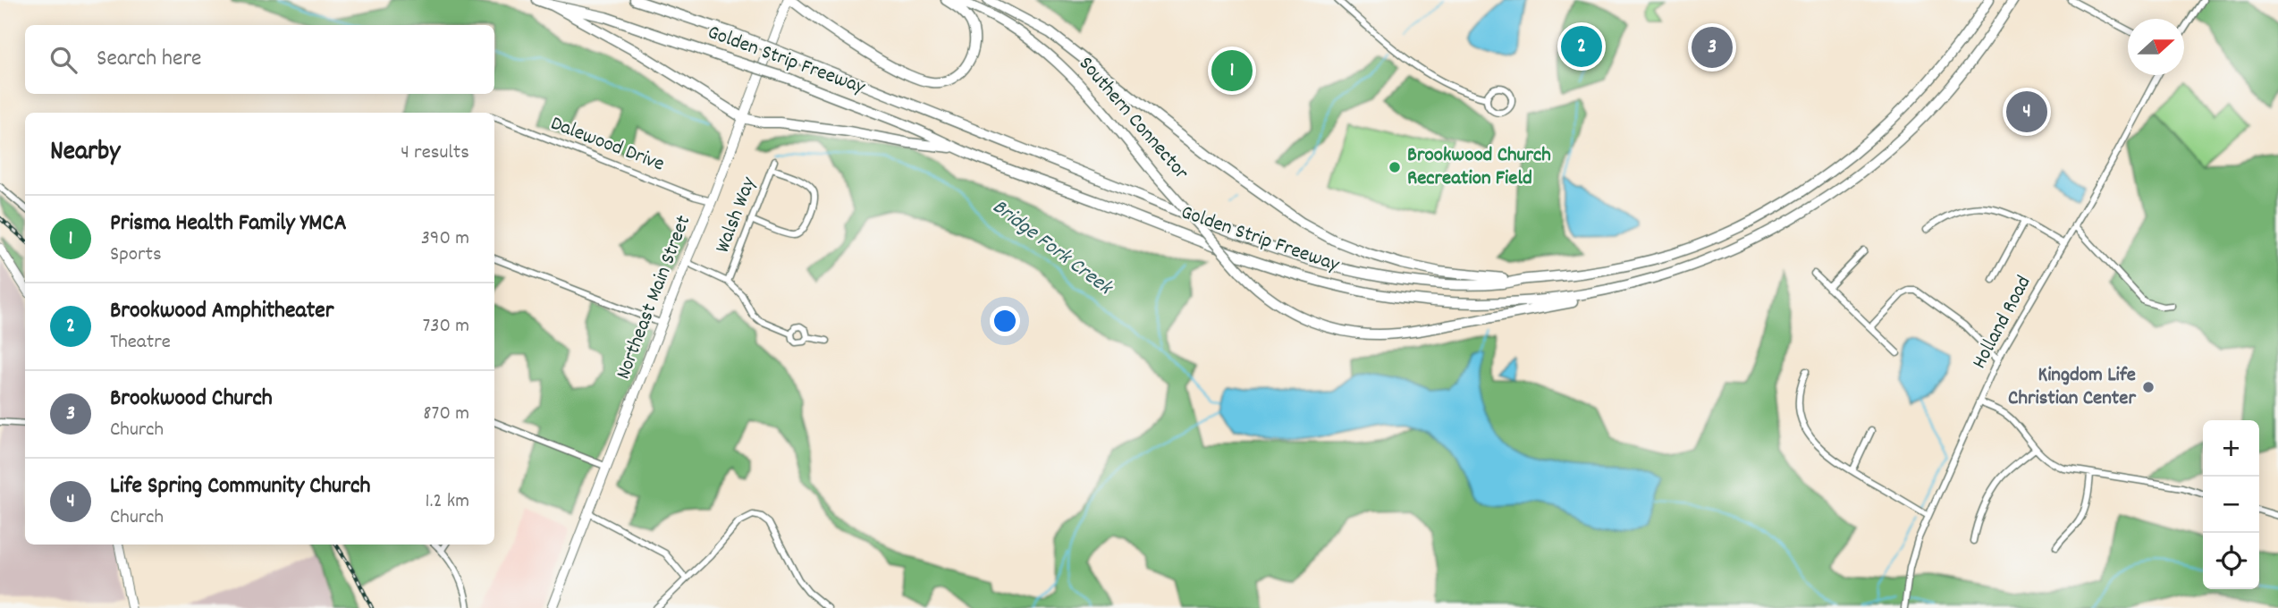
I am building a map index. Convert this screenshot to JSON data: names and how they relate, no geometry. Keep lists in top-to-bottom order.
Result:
{
  "streets": {
    "highway": ["Golden Strip Freeway", "Southern Connector"],
    "main road": ["Northeast Main Street"],
    "street": ["Dalewood Drive", "Walsh Way", "Holland Road"]
  },
  "crossings": [
    ["Golden Strip Freeway", "Southern Connector"],
    ["Dalewood Drive", "Northeast Main Street"]
  ],
  "water": ["Bridge Fork Creek"],
  "places": ["Brookwood Church Recreation Field", "Kingdom Life Christian Center"],
  "north": "right",
  "page": {
    "pins": [
      "2",
      "3",
      "1",
      "4"
    ],
    "search": "Search here",
    "heading": ["Nearby", "4 results"],
    "list": [
      {
        "mark": "1",
        "name": "Prisma Health Family YMCA",
        "note": "Sports",
        "value": "390 m"
      },
      {
        "mark": "2",
        "name": "Brookwood Amphitheater",
        "note": "Theatre",
        "value": "730 m"
      },
      {
        "mark": "3",
        "name": "Brookwood Church",
        "note": "Church",
        "value": "870 m"
      },
      {
        "mark": "4",
        "name": "Life Spring Community Church",
        "note": "Church",
        "value": "1.2 km"
      }
    ],
    "map_buttons": ["+", "−"]
  }
}
